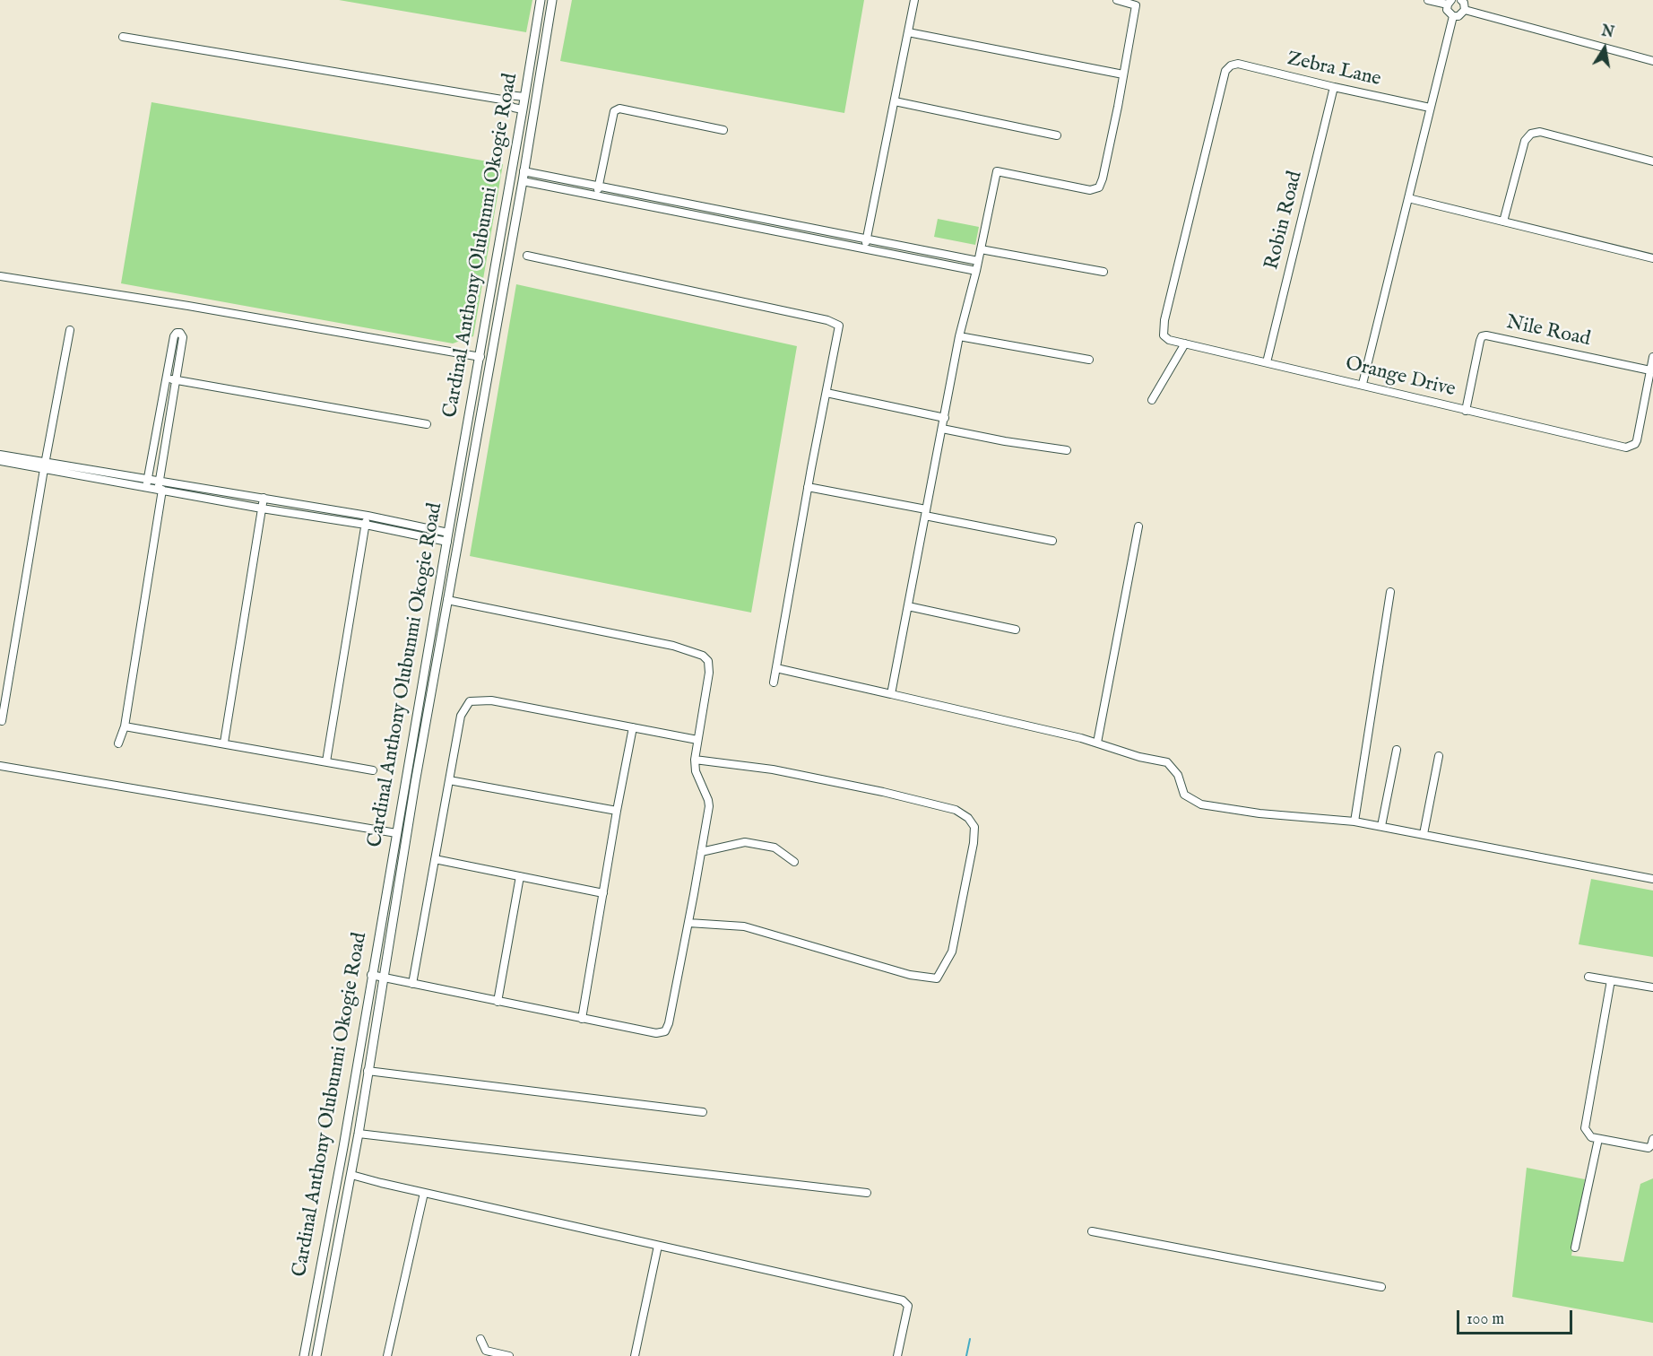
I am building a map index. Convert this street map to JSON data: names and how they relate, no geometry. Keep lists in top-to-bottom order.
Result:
{
  "streets": {
    "street": [
      "Zebra Lane",
      "Robin Road",
      "Cardinal Anthony Olubunmi Okogie Road",
      "Nile Road",
      "Orange Drive"
    ]
  },
  "crossings": [
    ["Zebra Lane", "Robin Road"],
    ["Zebra Lane", "Orange Drive"],
    ["Robin Road", "Orange Drive"],
    ["Nile Road", "Orange Drive"]
  ],
  "scale_bar": "100 m",
  "north": "top"
}
